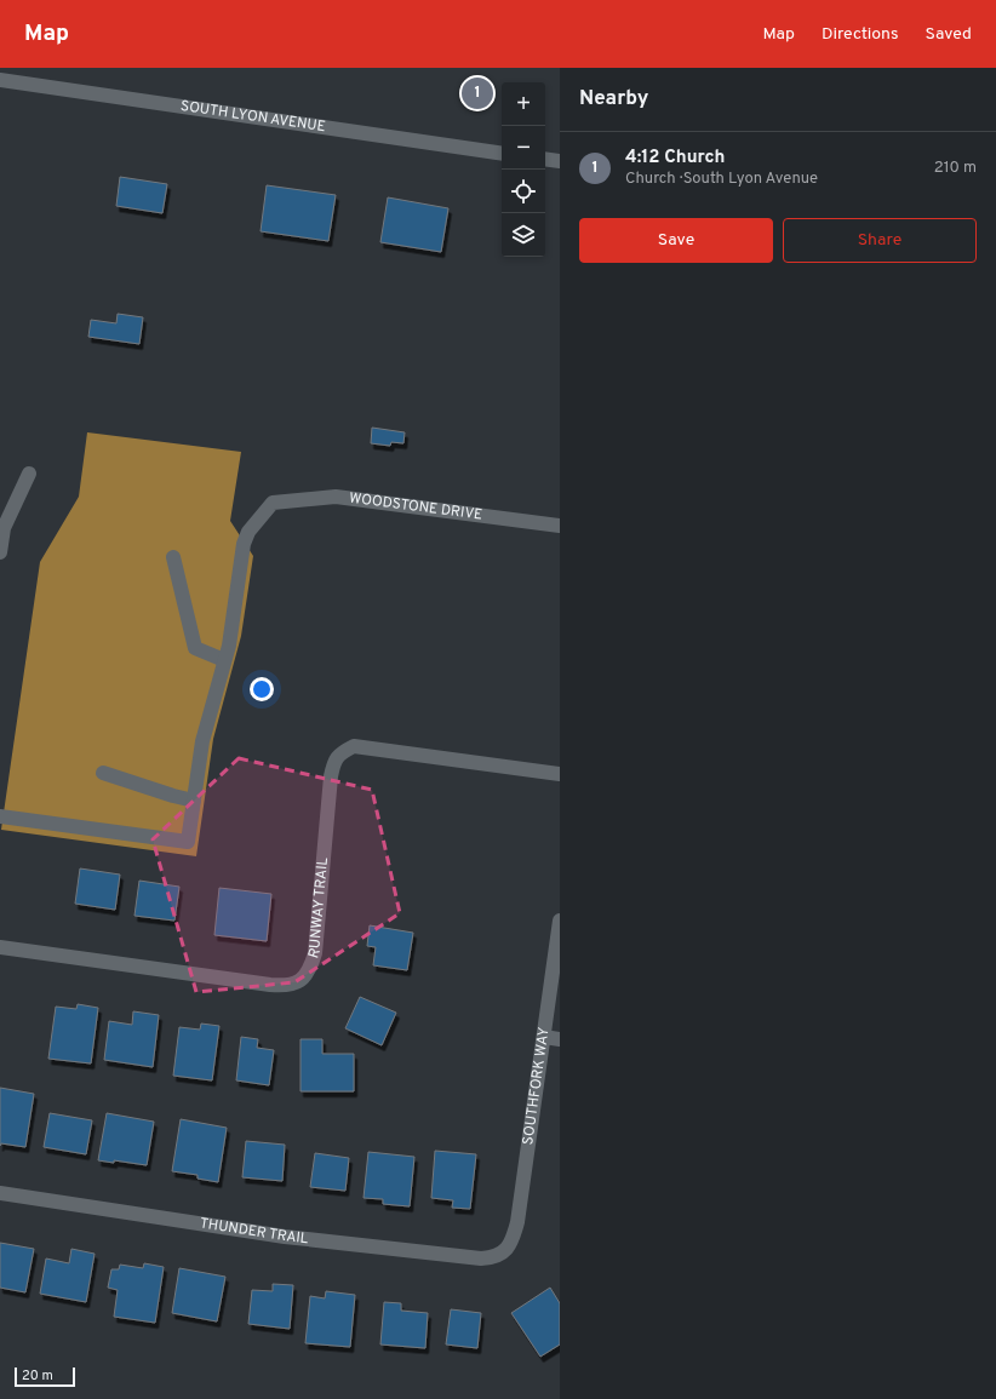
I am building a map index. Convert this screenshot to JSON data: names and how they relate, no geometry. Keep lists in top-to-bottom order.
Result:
{
  "streets": {
    "street": [
      "SOUTH LYON AVENUE",
      "WOODSTONE DRIVE",
      "RUNWAY TRAIL",
      "SOUTHFORK WAY",
      "THUNDER TRAIL"
    ]
  },
  "crossings": [
    ["SOUTHFORK WAY", "THUNDER TRAIL"]
  ],
  "scale_bar": "20 m",
  "page": {
    "header": "Map",
    "nav": ["Map", "Directions", "Saved"],
    "heading": "Nearby",
    "pins": "1",
    "map_buttons": ["+", "−"],
    "list": [
      {
        "mark": "1",
        "name": "4:12 Church",
        "note": "Church · South Lyon Avenue",
        "value": "210 m"
      }
    ],
    "buttons": ["Save", "Share"],
    "scale": "20 m"
  }
}
